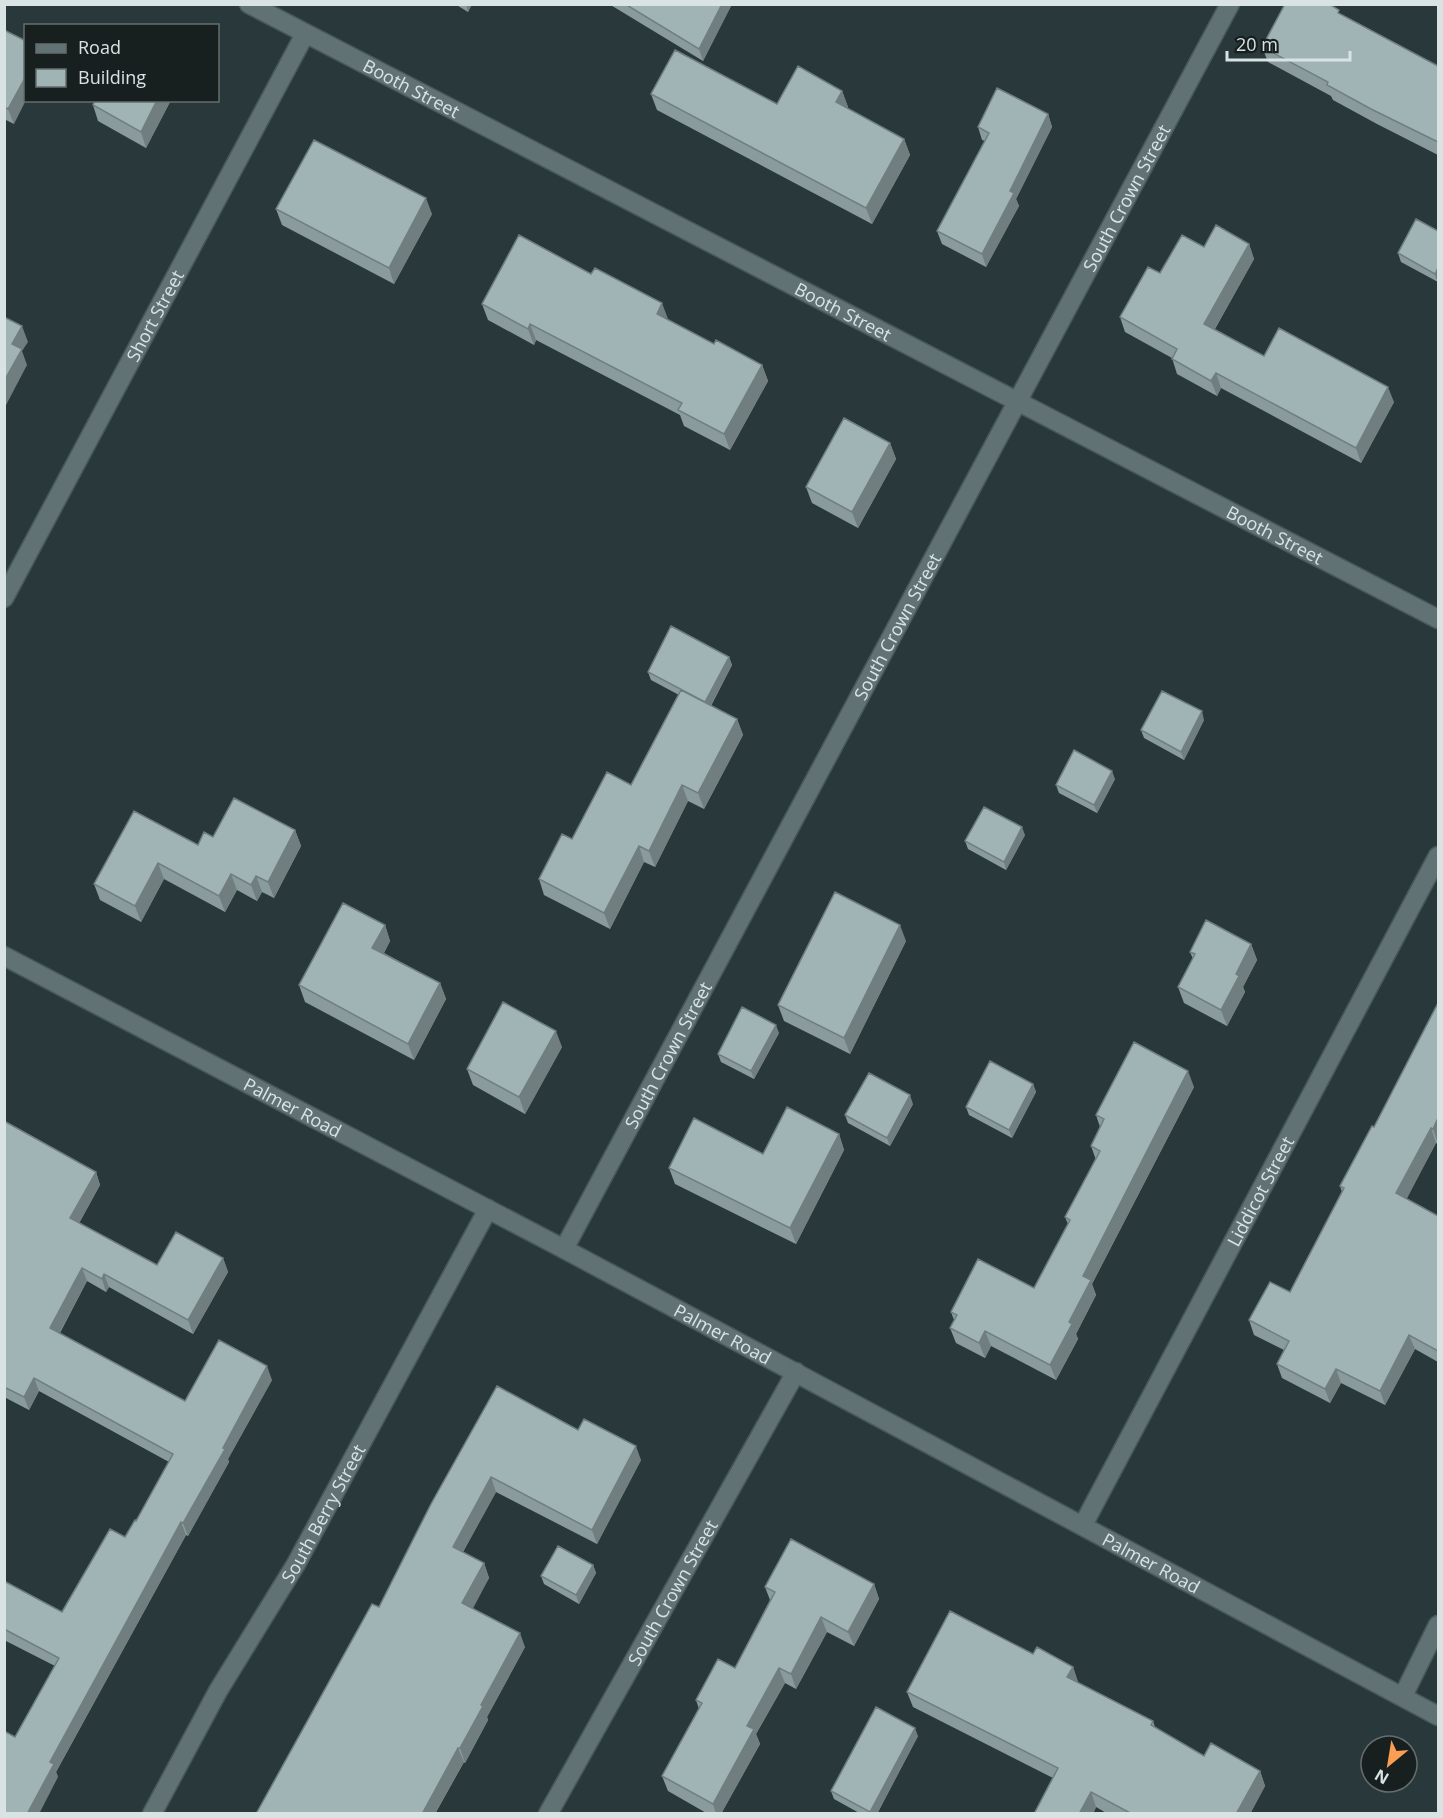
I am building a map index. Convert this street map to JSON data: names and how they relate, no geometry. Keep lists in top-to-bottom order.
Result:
{
  "streets": {
    "street": [
      "Booth Street",
      "South Crown Street",
      "Short Street",
      "Palmer Road",
      "Liddicot Street",
      "South Berry Street"
    ]
  },
  "crossings": [
    ["Booth Street", "South Crown Street"],
    ["Booth Street", "Short Street"],
    ["South Crown Street", "Palmer Road"],
    ["Palmer Road", "Liddicot Street"],
    ["Palmer Road", "South Berry Street"]
  ],
  "legend": ["Road", "Building"],
  "scale_bar": "20 m",
  "north": "bottom left"
}
